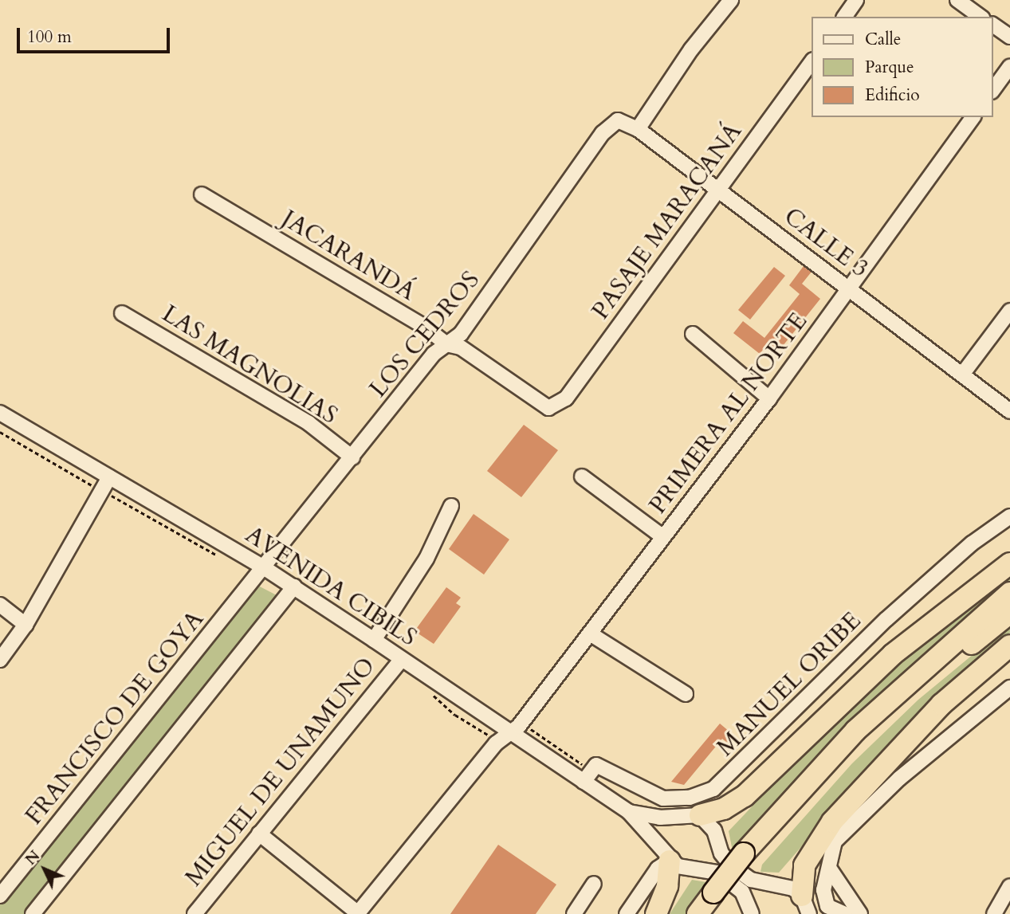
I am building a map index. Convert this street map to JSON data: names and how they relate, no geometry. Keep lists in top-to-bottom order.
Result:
{
  "streets": {
    "street": [
      "PASAJE MARACANÁ",
      "CALLE 3",
      "JACARANDÁ",
      "LOS CEDROS",
      "LAS MAGNOLIAS",
      "PRIMERA AL NORTE",
      "AVENIDA CIBILS",
      "MANUEL ORIBE",
      "FRANCISCO DE GOYA",
      "MIGUEL DE UNAMUNO"
    ]
  },
  "crossings": [
    ["PASAJE MARACANÁ", "CALLE 3"],
    ["PASAJE MARACANÁ", "JACARANDÁ"],
    ["CALLE 3", "LOS CEDROS"],
    ["CALLE 3", "PRIMERA AL NORTE"],
    ["JACARANDÁ", "LOS CEDROS"],
    ["LOS CEDROS", "LAS MAGNOLIAS"],
    ["LOS CEDROS", "AVENIDA CIBILS"],
    ["LOS CEDROS", "FRANCISCO DE GOYA"],
    ["PRIMERA AL NORTE", "AVENIDA CIBILS"],
    ["AVENIDA CIBILS", "MANUEL ORIBE"],
    ["AVENIDA CIBILS", "FRANCISCO DE GOYA"],
    ["AVENIDA CIBILS", "MIGUEL DE UNAMUNO"]
  ],
  "legend": ["Calle", "Parque", "Edificio"],
  "scale_bar": "100 m",
  "north": "top left"
}
